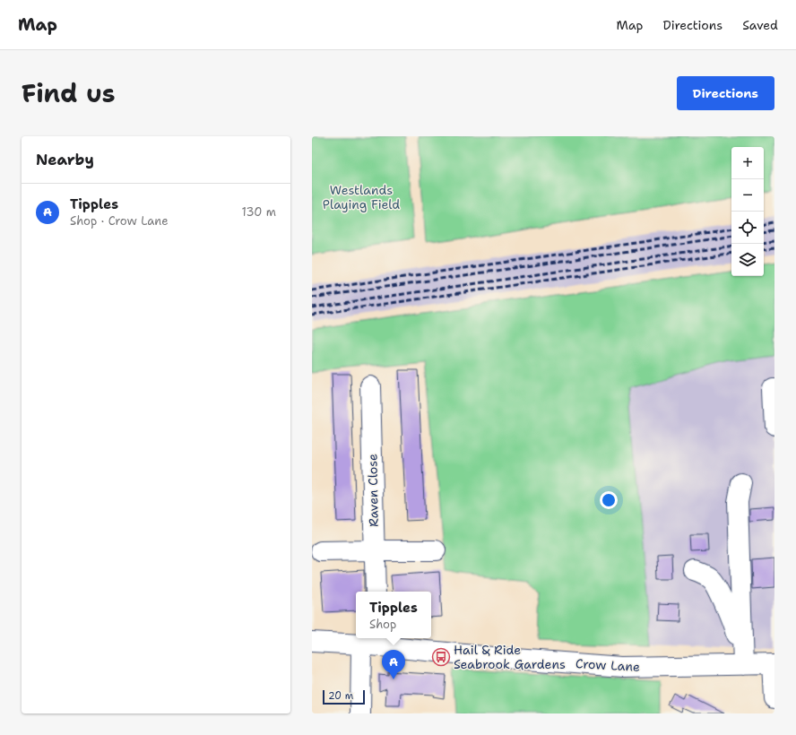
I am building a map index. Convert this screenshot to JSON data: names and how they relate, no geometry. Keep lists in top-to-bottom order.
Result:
{
  "streets": {
    "street": ["Raven Close", "Crow Lane"]
  },
  "parks": ["Westlands Playing Field"],
  "places": {
    "bus stop": ["Hail & Ride Seabrook Gardens"]
  },
  "scale_bar": "20 m",
  "page": {
    "header": "Map",
    "nav": ["Map", "Directions", "Saved"],
    "title": "Find us",
    "buttons": "Directions",
    "heading": "Nearby",
    "map_buttons": ["+", "−"],
    "list": [
      {
        "mark": "A",
        "name": "Tipples",
        "note": "Shop · Crow Lane",
        "value": "130 m"
      }
    ],
    "popup": ["Tipples", "Shop"],
    "pins": "A",
    "scale": "20 m"
  }
}
